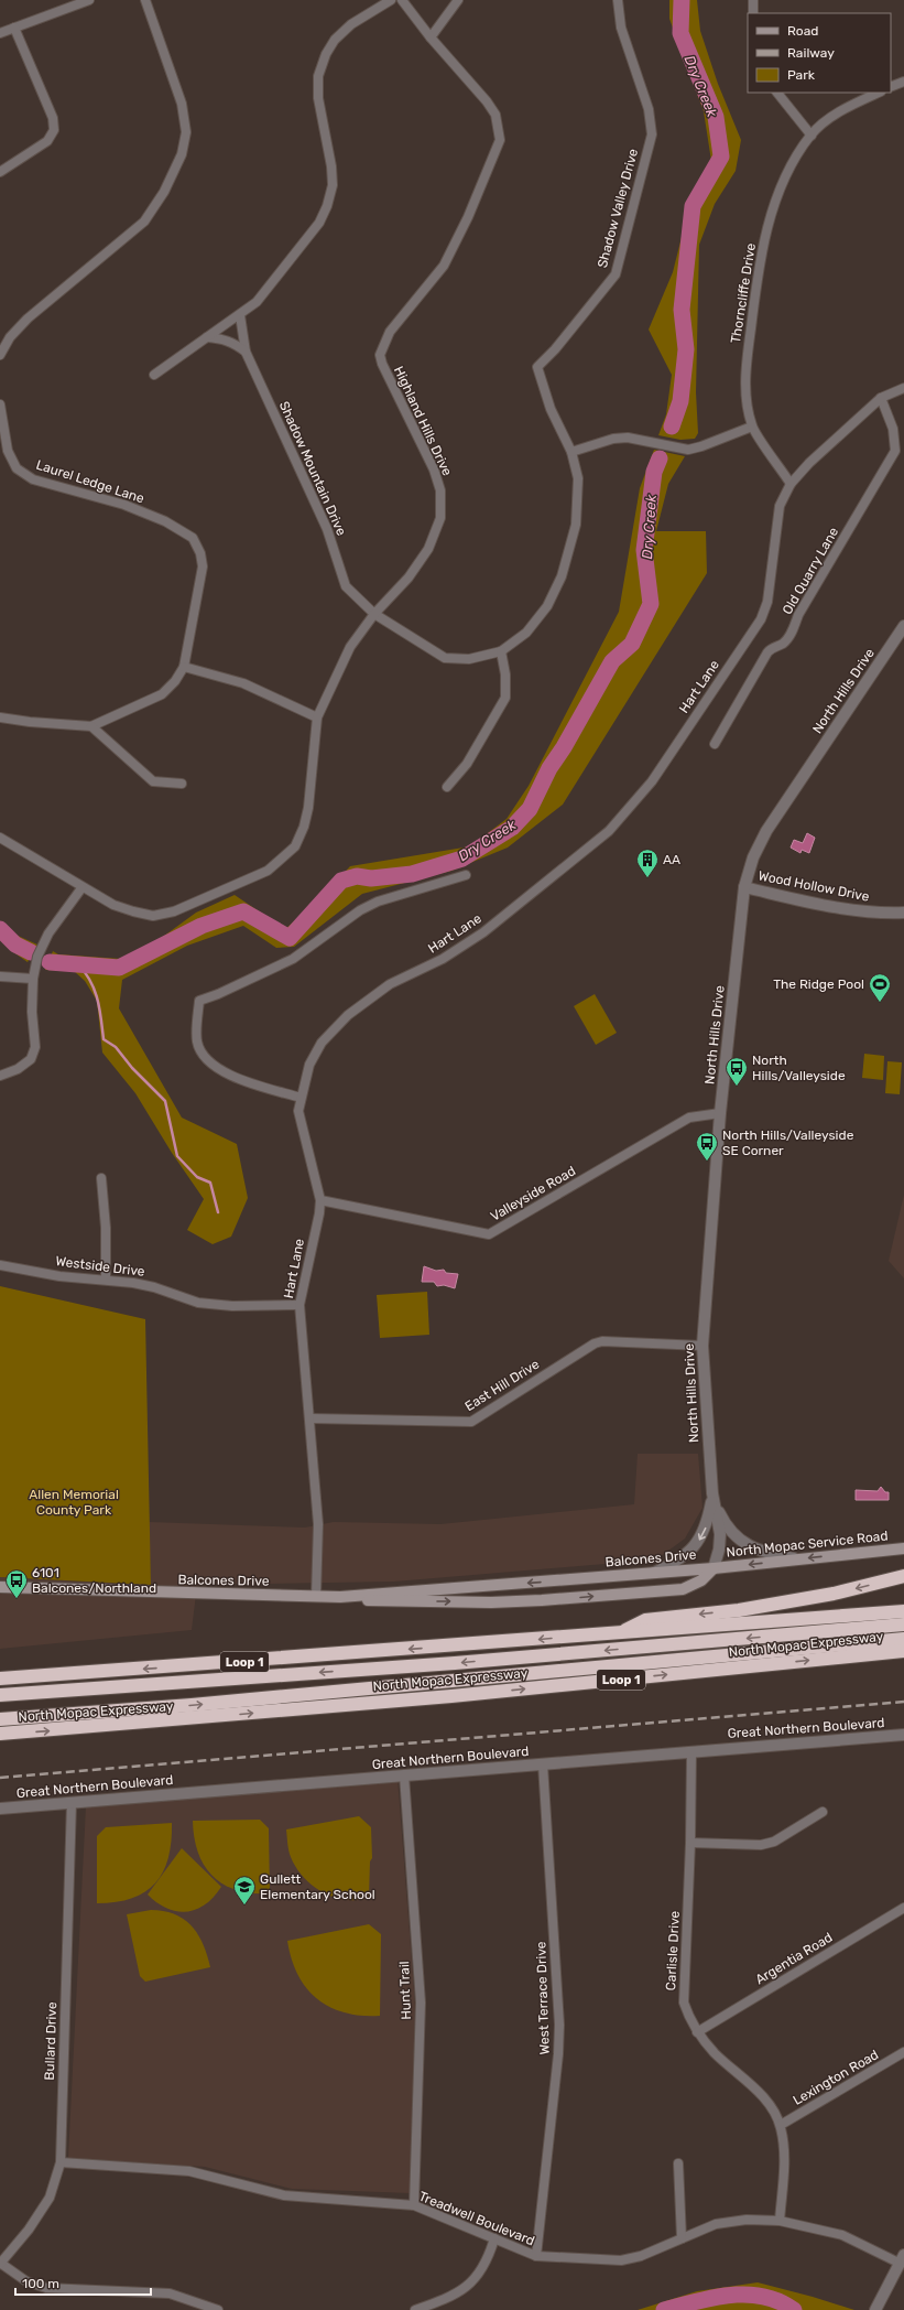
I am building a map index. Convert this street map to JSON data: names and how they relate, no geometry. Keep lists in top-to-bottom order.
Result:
{
  "streets": {
    "highway": ["North Mopac Expressway", "Loop 1"],
    "main road": ["North Mopac Service Road", "Balcones Drive"],
    "street": [
      "Shadow Valley Drive",
      "Thorncliffe Drive",
      "Highland Hills Drive",
      "Shadow Mountain Drive",
      "Laurel Ledge Lane",
      "Old Quarry Lane",
      "Hart Lane",
      "North Hills Drive",
      "Wood Hollow Drive",
      "Valleyside Road",
      "Westside Drive",
      "East Hill Drive",
      "Great Northern Boulevard",
      "Carlisle Drive",
      "Argentia Road",
      "Hunt Trail",
      "West Terrace Drive",
      "Bullard Drive",
      "Lexington Road",
      "Treadwell Boulevard"
    ]
  },
  "crossings": [
    ["Shadow Valley Drive", "Highland Hills Drive"],
    ["Shadow Valley Drive", "Shadow Mountain Drive"],
    ["Thorncliffe Drive", "Hart Lane"],
    ["Highland Hills Drive", "Shadow Mountain Drive"],
    ["Old Quarry Lane", "Hart Lane"],
    ["Hart Lane", "Valleyside Road"],
    ["Hart Lane", "Westside Drive"],
    ["Hart Lane", "East Hill Drive"],
    ["Hart Lane", "Balcones Drive"],
    ["North Hills Drive", "Wood Hollow Drive"],
    ["North Hills Drive", "Valleyside Road"],
    ["North Hills Drive", "East Hill Drive"],
    ["North Hills Drive", "North Mopac Service Road"],
    ["North Hills Drive", "Balcones Drive"],
    ["North Mopac Service Road", "Balcones Drive"],
    ["Great Northern Boulevard", "Carlisle Drive"],
    ["Great Northern Boulevard", "Hunt Trail"],
    ["Great Northern Boulevard", "West Terrace Drive"],
    ["Great Northern Boulevard", "Bullard Drive"],
    ["Carlisle Drive", "Argentia Road"],
    ["Carlisle Drive", "Lexington Road"],
    ["Carlisle Drive", "Treadwell Boulevard"],
    ["Hunt Trail", "Treadwell Boulevard"],
    ["West Terrace Drive", "Treadwell Boulevard"],
    ["Bullard Drive", "Treadwell Boulevard"]
  ],
  "one_way": ["North Mopac Service Road"],
  "water": ["Dry Creek"],
  "parks": ["Allen Memorial County Park"],
  "places": {
    "building": ["AA"],
    "sports": ["The Ridge Pool"],
    "bus stop": ["North Hills/Valleyside", "North Hills/Valleyside SE Corner", "6101 Balcones/Northland"],
    "school or university": ["Gullett Elementary School"]
  },
  "legend": ["Road", "Railway", "Park"],
  "scale_bar": "100 m"
}
